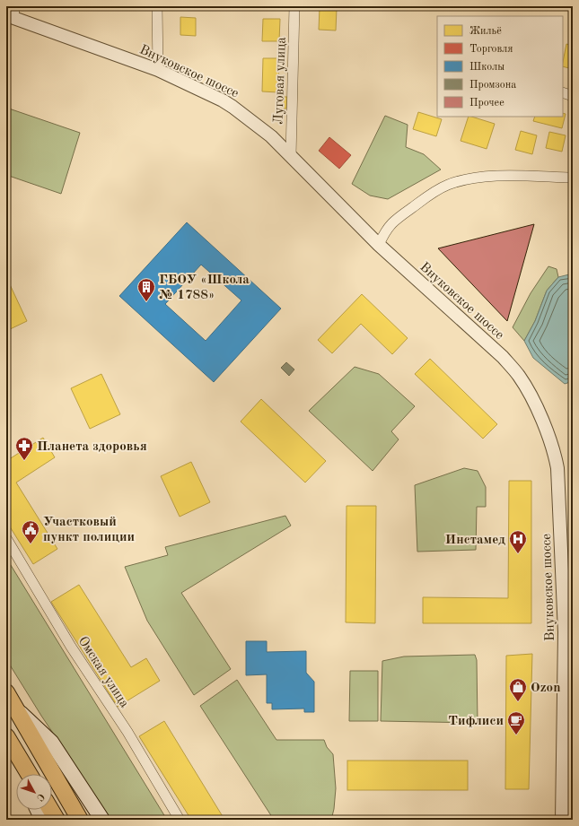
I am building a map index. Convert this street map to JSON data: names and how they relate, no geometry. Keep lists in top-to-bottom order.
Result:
{
  "streets": {
    "street": ["Внуковское шоссе", "Луговая улица", "Омская улица"]
  },
  "crossings": [
    ["Внуковское шоссе", "Луговая улица"]
  ],
  "places": {
    "building": ["ГБОУ «Школа № 1788»"],
    "pharmacy": ["Планета здоровья"],
    "public building": ["Участковый пункт полиции"],
    "hospital": ["Инстамед"],
    "shop": ["Ozon"],
    "cafe": ["Тифлиси"]
  },
  "legend": [
    "Жильё",
    "Торговля",
    "Школы",
    "Промзона",
    "Прочее"
  ],
  "north": "bottom right"
}
